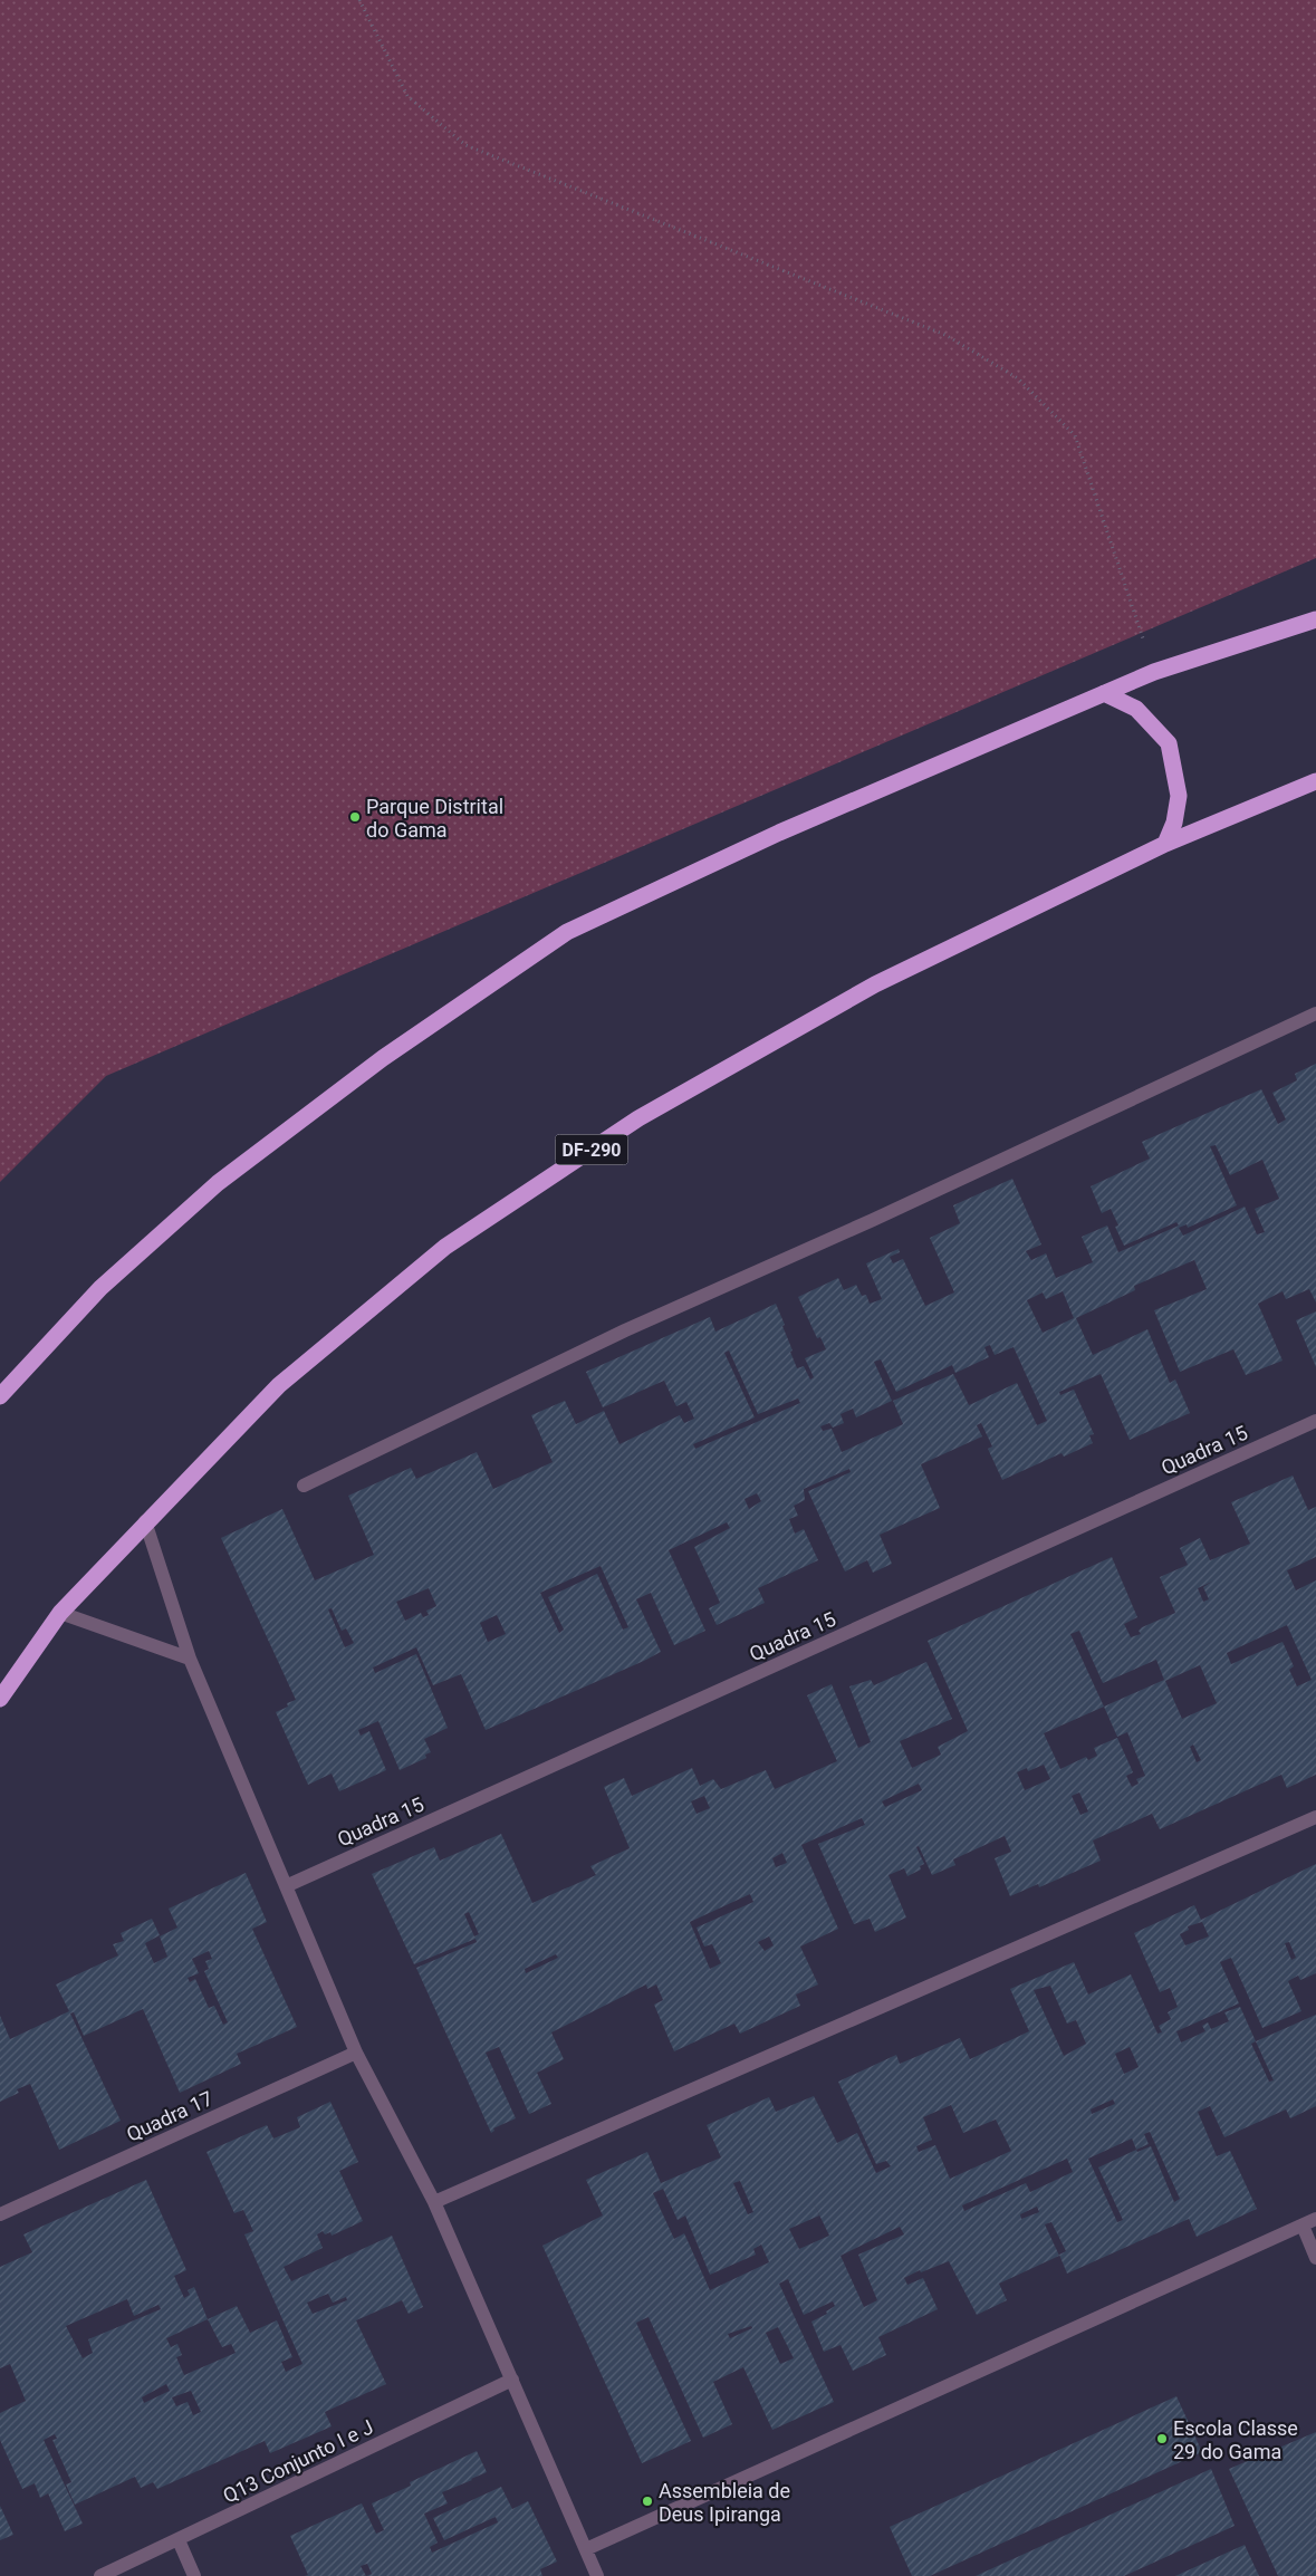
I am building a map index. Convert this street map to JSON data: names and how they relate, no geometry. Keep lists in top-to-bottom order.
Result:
{
  "streets": {
    "highway": ["DF-290"],
    "street": ["Quadra 15", "Quadra 17", "Q13 Conjunto I e J"]
  },
  "places": ["Parque Distrital do Gama", "Escola Classe 29 do Gama", "Assembleia de Deus Ipiranga"]
}
